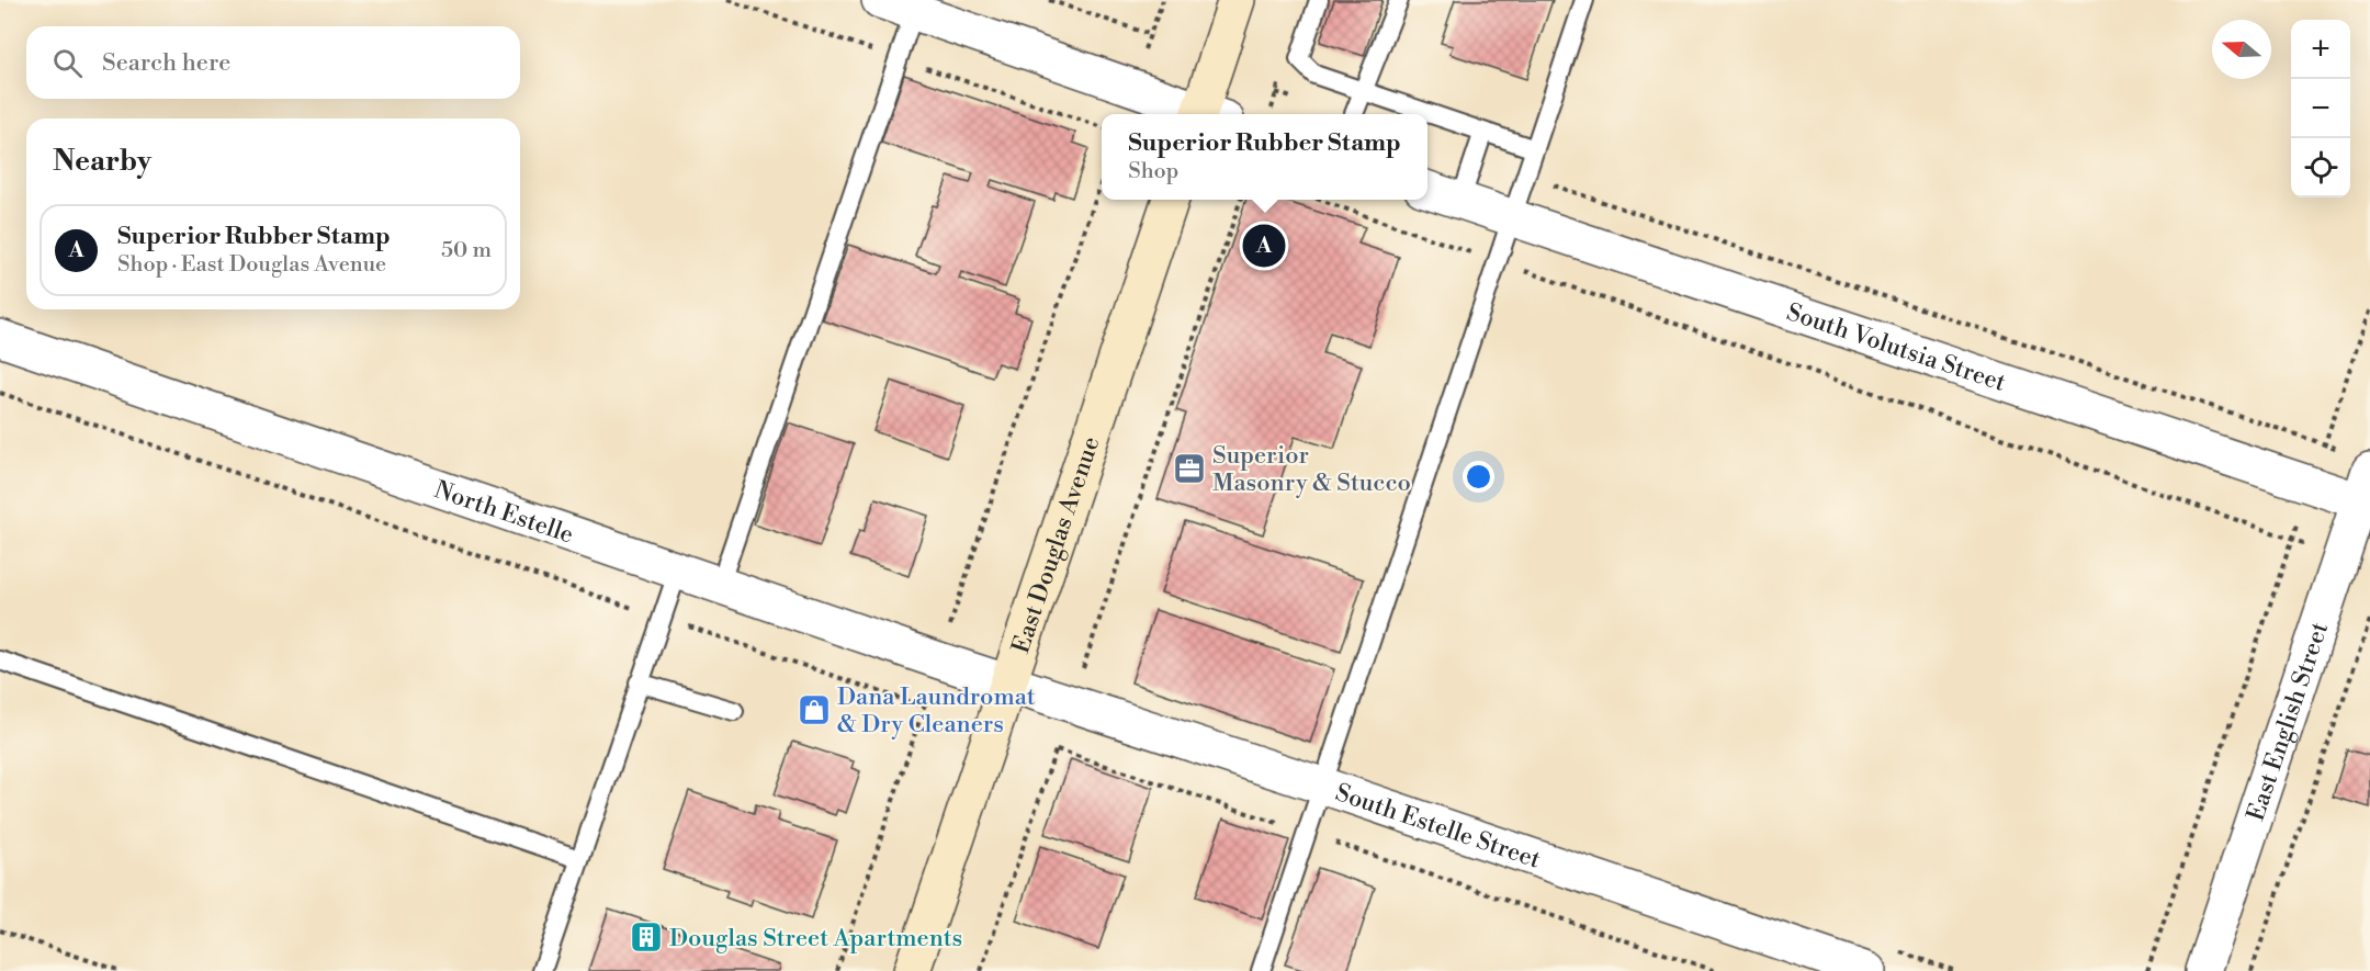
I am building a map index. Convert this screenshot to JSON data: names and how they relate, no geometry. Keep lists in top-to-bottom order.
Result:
{
  "streets": {
    "main road": ["East Douglas Avenue"],
    "street": [
      "South Volutsia Street",
      "North Estelle",
      "East English Street",
      "South Estelle Street"
    ]
  },
  "crossings": [
    ["South Volutsia Street", "East English Street"],
    ["North Estelle", "East Douglas Avenue"],
    ["North Estelle", "South Estelle Street"],
    ["East Douglas Avenue", "South Estelle Street"]
  ],
  "places": {
    "office": ["Superior Masonry & Stucco"],
    "shop": ["Dana Laundromat & Dry Cleaners"],
    "building": ["Douglas Street Apartments"]
  },
  "north": "left",
  "page": {
    "map_buttons": ["+", "−"],
    "search": "Search here",
    "popup": ["Superior Rubber Stamp", "Shop"],
    "heading": "Nearby",
    "list": [
      {
        "mark": "A",
        "name": "Superior Rubber Stamp",
        "note": "Shop · East Douglas Avenue",
        "value": "50 m"
      }
    ],
    "pins": "A"
  }
}
